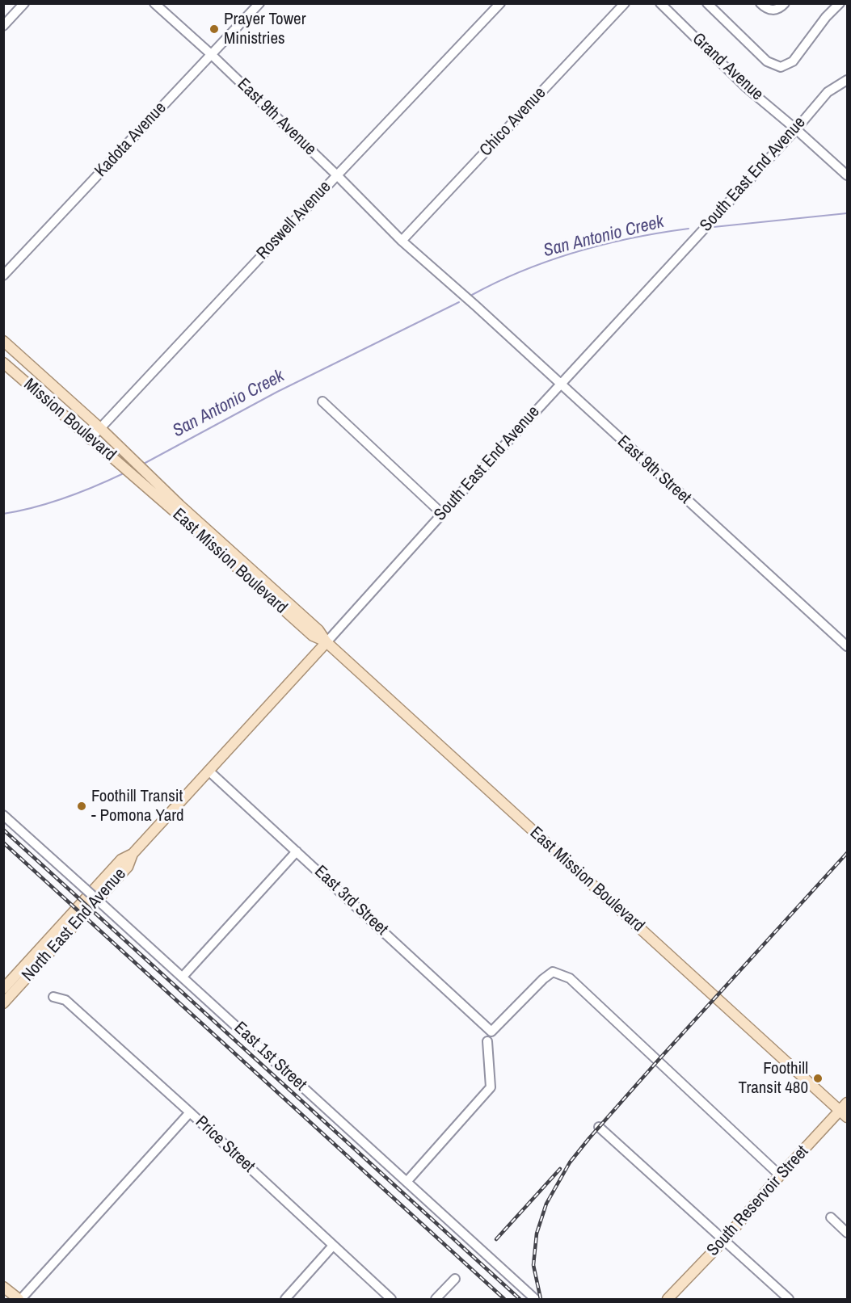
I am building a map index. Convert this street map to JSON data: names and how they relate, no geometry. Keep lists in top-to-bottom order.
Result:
{
  "streets": {
    "main road": [
      "South East End Avenue",
      "Mission Boulevard",
      "East Mission Boulevard",
      "North East End Avenue",
      "South Reservoir Street"
    ],
    "street": [
      "Grand Avenue",
      "East 9th Avenue",
      "Chico Avenue",
      "Kadota Avenue",
      "Roswell Avenue",
      "East 9th Street",
      "East 3rd Street",
      "East 1st Street",
      "Price Street"
    ]
  },
  "crossings": [
    ["Grand Avenue", "South East End Avenue"],
    ["East 9th Avenue", "Chico Avenue"],
    ["East 9th Avenue", "Kadota Avenue"],
    ["East 9th Avenue", "Roswell Avenue"],
    ["East 9th Avenue", "East 9th Street"],
    ["South East End Avenue", "East 9th Street"],
    ["South East End Avenue", "East Mission Boulevard"],
    ["South East End Avenue", "East 3rd Street"],
    ["South East End Avenue", "North East End Avenue"],
    ["Roswell Avenue", "Mission Boulevard"],
    ["Roswell Avenue", "East Mission Boulevard"],
    ["Mission Boulevard", "East Mission Boulevard"],
    ["East Mission Boulevard", "South Reservoir Street"],
    ["East 3rd Street", "South Reservoir Street"]
  ],
  "water": ["San Antonio Creek"],
  "places": ["Prayer Tower Ministries", "Foothill Transit - Pomona Yard", "Foothill Transit 480"]
}
